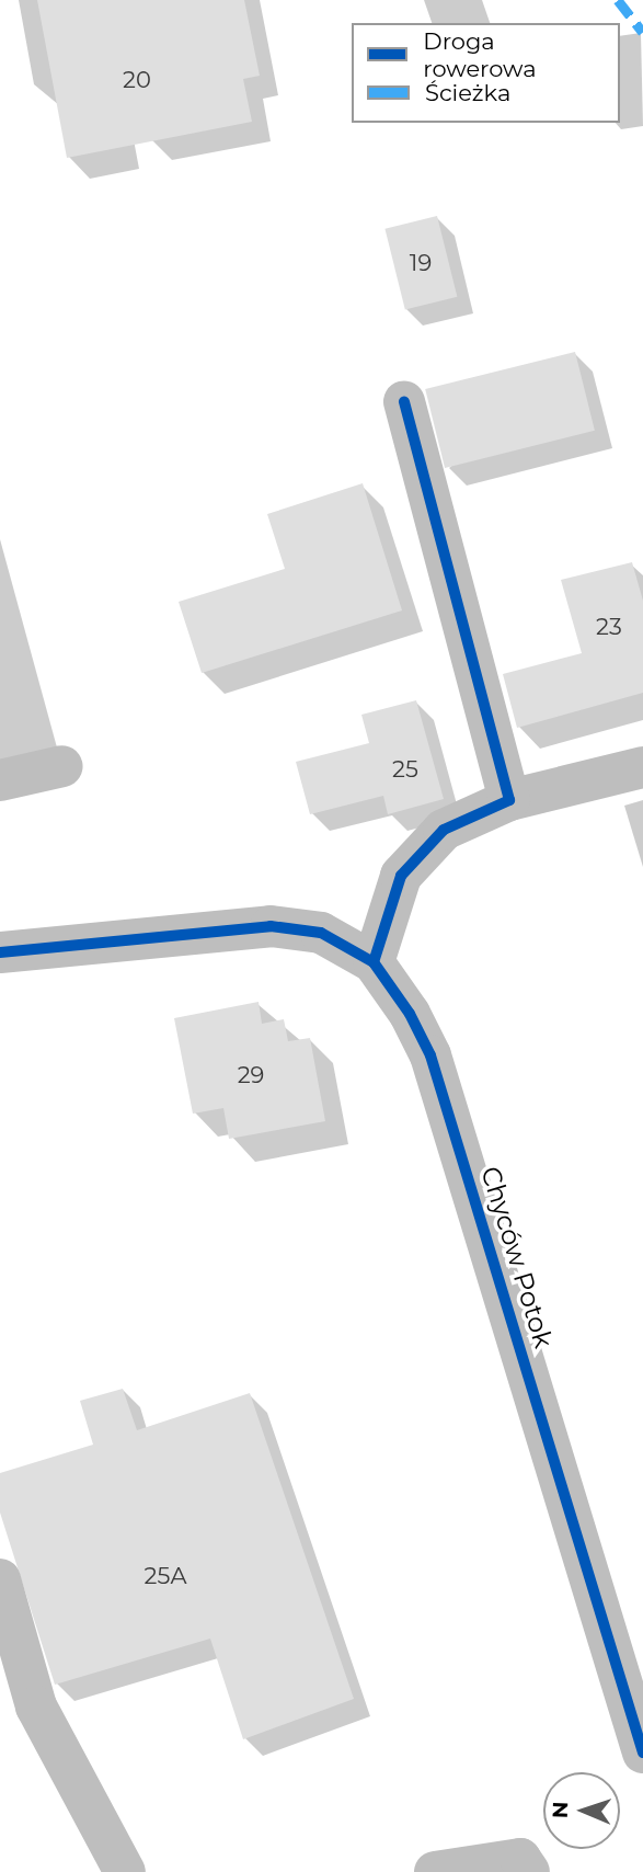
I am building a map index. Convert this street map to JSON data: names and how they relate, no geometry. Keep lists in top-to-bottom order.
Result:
{
  "streets": {
    "street": ["Chyców Potok"]
  },
  "house_numbers": [
    "20",
    "19",
    "23",
    "25",
    "29",
    "25A"
  ],
  "legend": ["Droga rowerowa", "Ścieżka"],
  "north": "left"
}
